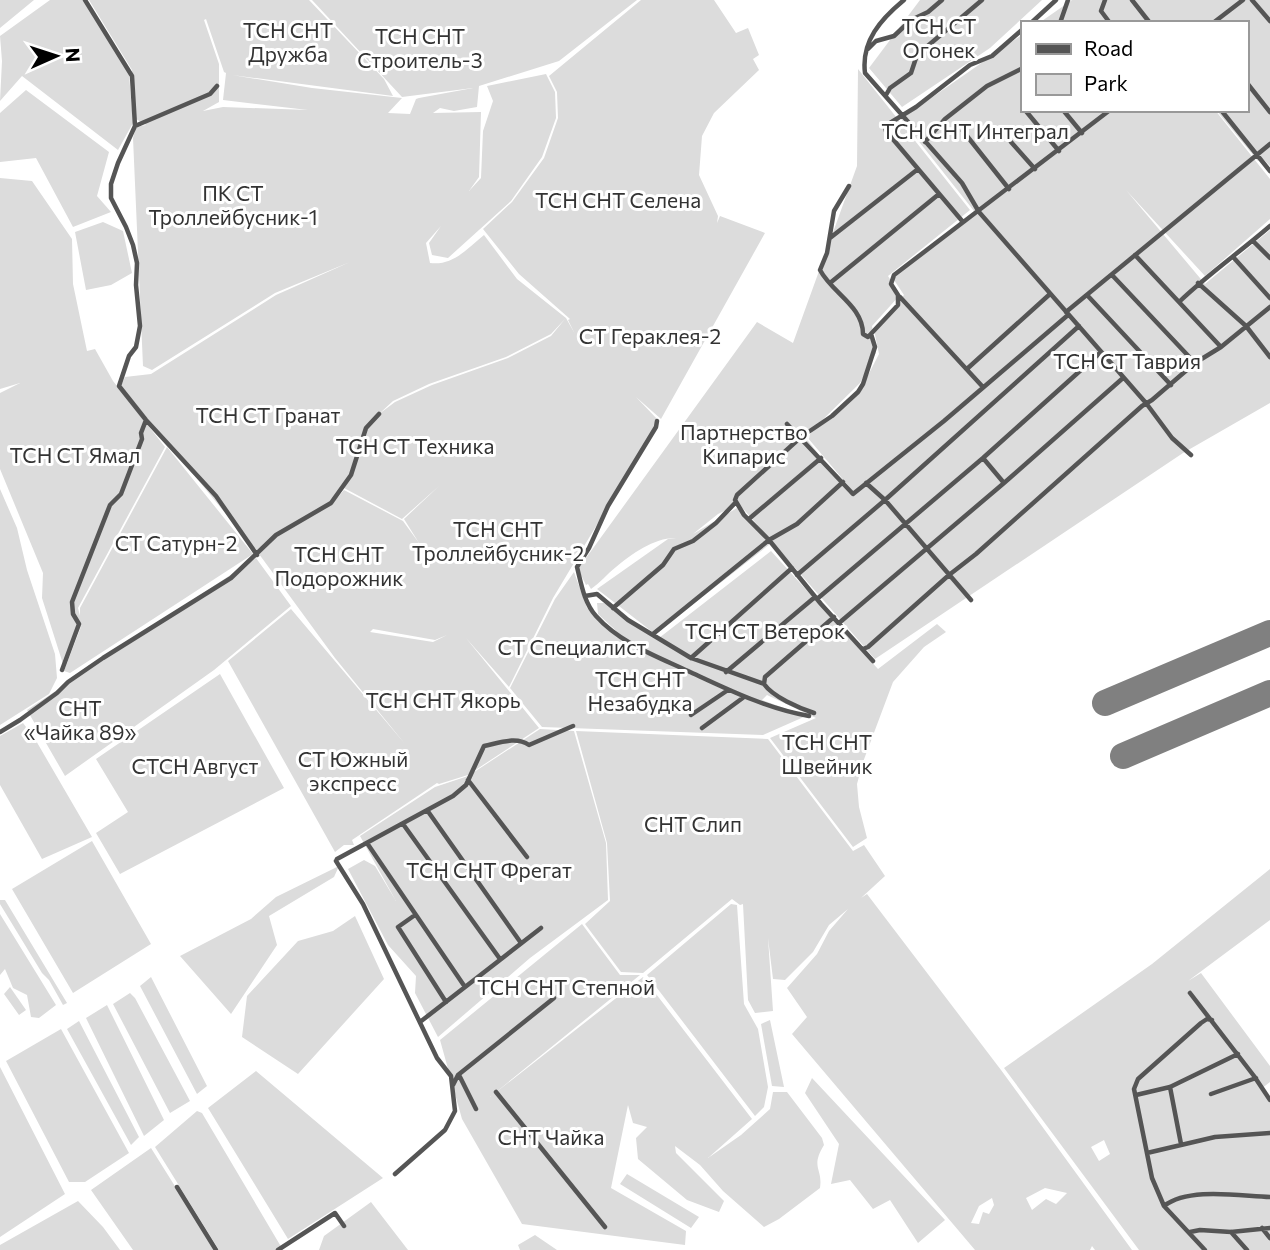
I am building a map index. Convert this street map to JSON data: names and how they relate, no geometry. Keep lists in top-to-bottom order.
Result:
{
  "parks": [
    "ТСН СТ Огонек",
    "ТСН СНТ Дружба",
    "ТСН СНТ Строитель-3",
    "ТСН СНТ Интеграл",
    "ПК СТ Троллейбусник-1",
    "ТСН СНТ Селена",
    "СТ Гераклея-2",
    "ТСН СТ Таврия",
    "ТСН СТ Гранат",
    "Партнерство Кипарис",
    "ТСН СТ Техника",
    "ТСН СТ Ямал",
    "ТСН СНТ Троллейбусник-2",
    "СТ Сатурн-2",
    "ТСН СНТ Подорожник",
    "ТСН СТ Ветерок",
    "СТ Специалист",
    "ТСН СНТ Незабудка",
    "ТСН СНТ Якорь",
    "СНТ «Чайка 89»",
    "ТСН СНТ Швейник",
    "СТ Южный экспресс",
    "СТСН Август",
    "СНТ Слип",
    "ТСН СНТ Фрегат",
    "ТСН СНТ Степной",
    "СНТ Чайка"
  ],
  "legend": ["Road", "Park"],
  "north": "right"
}
